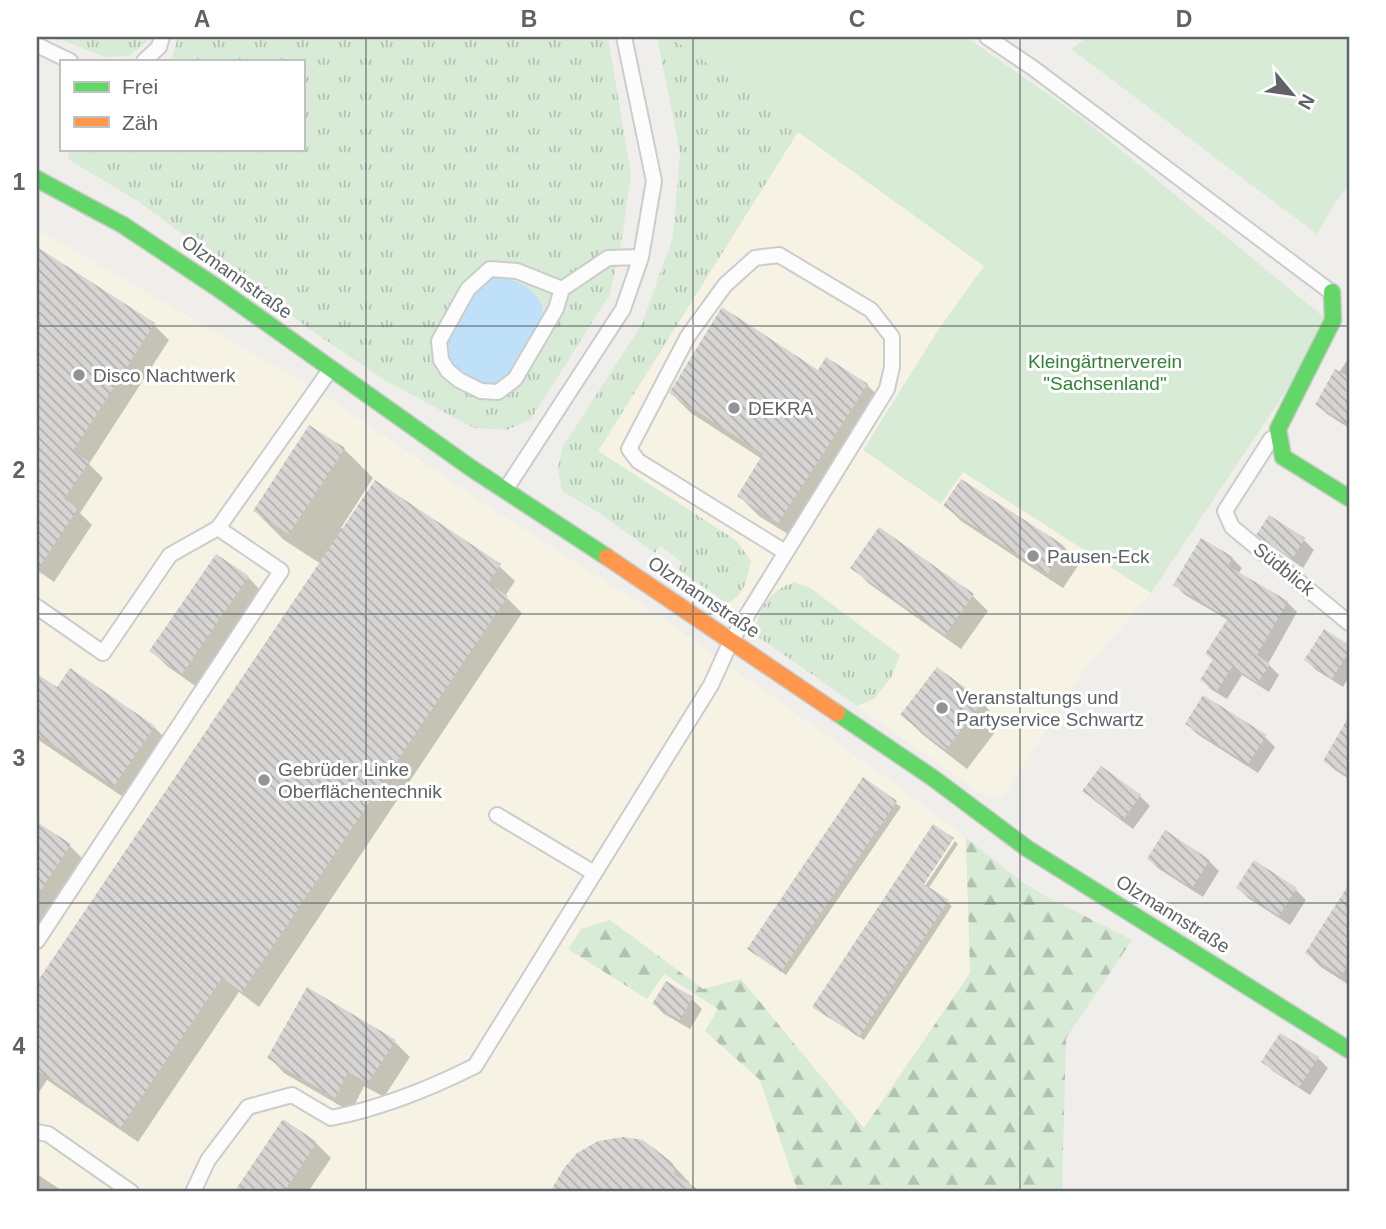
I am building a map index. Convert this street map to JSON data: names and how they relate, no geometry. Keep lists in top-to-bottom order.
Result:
{
  "streets": {
    "main road": ["Olzmannstraße"],
    "lane": ["Südblick"]
  },
  "parks": ["Kleingärtnerverein \"Sachsenland\""],
  "places": [
    "Disco Nachtwerk",
    "DEKRA",
    "Pausen-Eck",
    "Veranstaltungs und Partyservice Schwartz",
    "Gebrüder Linke Oberflächentechnik"
  ],
  "legend": ["Frei", "Zäh"],
  "north": "bottom right",
  "grid": {
    "columns": [
      "A",
      "B",
      "C",
      "D"
    ],
    "rows": [
      "1",
      "2",
      "3",
      "4"
    ]
  }
}
